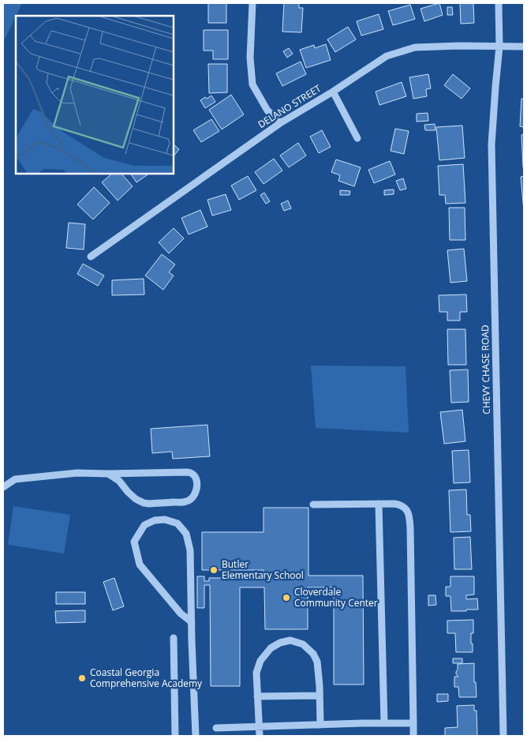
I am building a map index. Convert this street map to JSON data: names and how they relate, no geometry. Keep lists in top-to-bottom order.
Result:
{
  "streets": {
    "street": ["DELANO STREET", "CHEVY CHASE ROAD"]
  },
  "crossings": [
    ["DELANO STREET", "CHEVY CHASE ROAD"]
  ],
  "places": ["Butler Elementary School", "Cloverdale Community Center", "Coastal Georgia Comprehensive Academy"]
}
